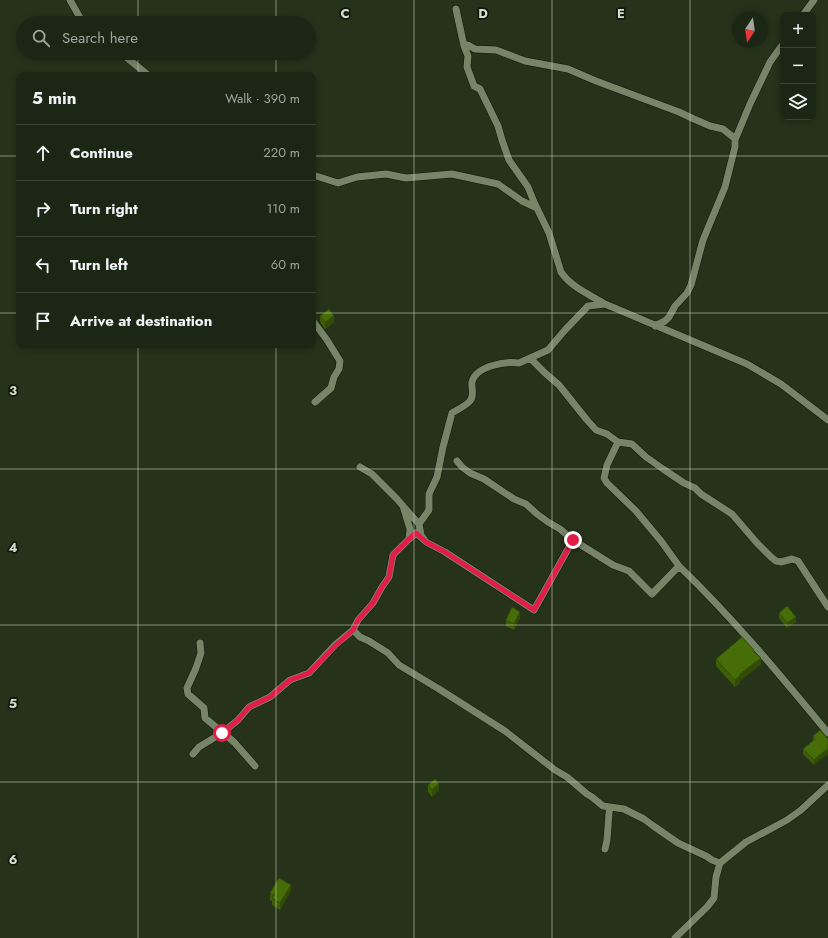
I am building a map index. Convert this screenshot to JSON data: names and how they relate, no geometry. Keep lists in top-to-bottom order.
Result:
{
  "north": "bottom",
  "page": {
    "map_buttons": ["+", "−"],
    "search": "Search here",
    "heading": ["5 min", "Walk · 390 m"],
    "list": [
      ["Continue", "220 m"],
      ["Turn right", "110 m"],
      ["Turn left", "60 m"],
      "Arrive at destination"
    ]
  },
  "grid": {
    "columns": ["C", "D", "E"],
    "rows": [
      "3",
      "4",
      "5",
      "6"
    ]
  }
}
